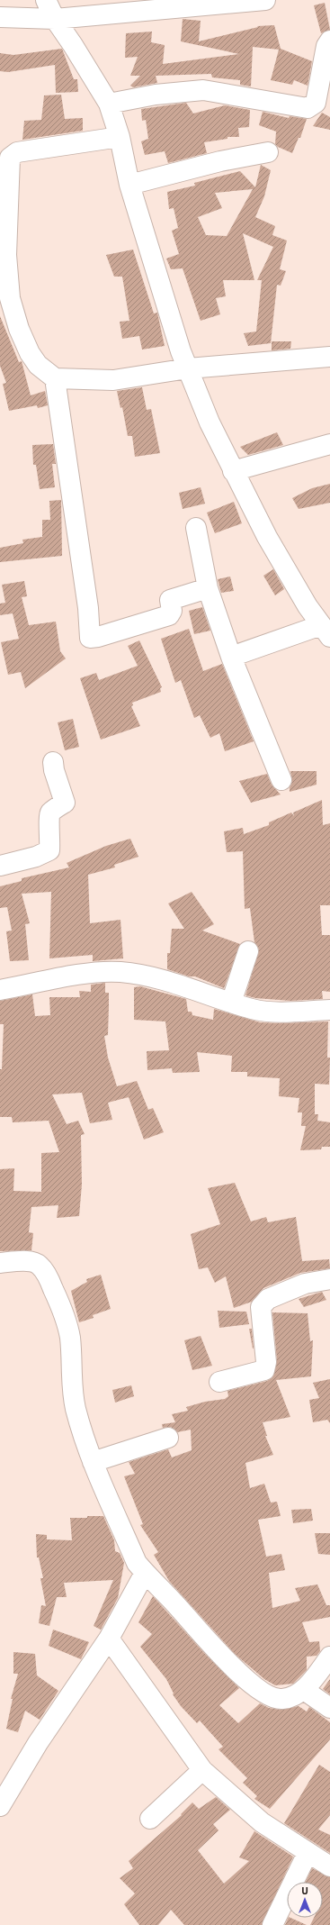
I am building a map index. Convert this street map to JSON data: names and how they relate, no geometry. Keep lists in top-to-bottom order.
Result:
{
  "north": "top"
}
